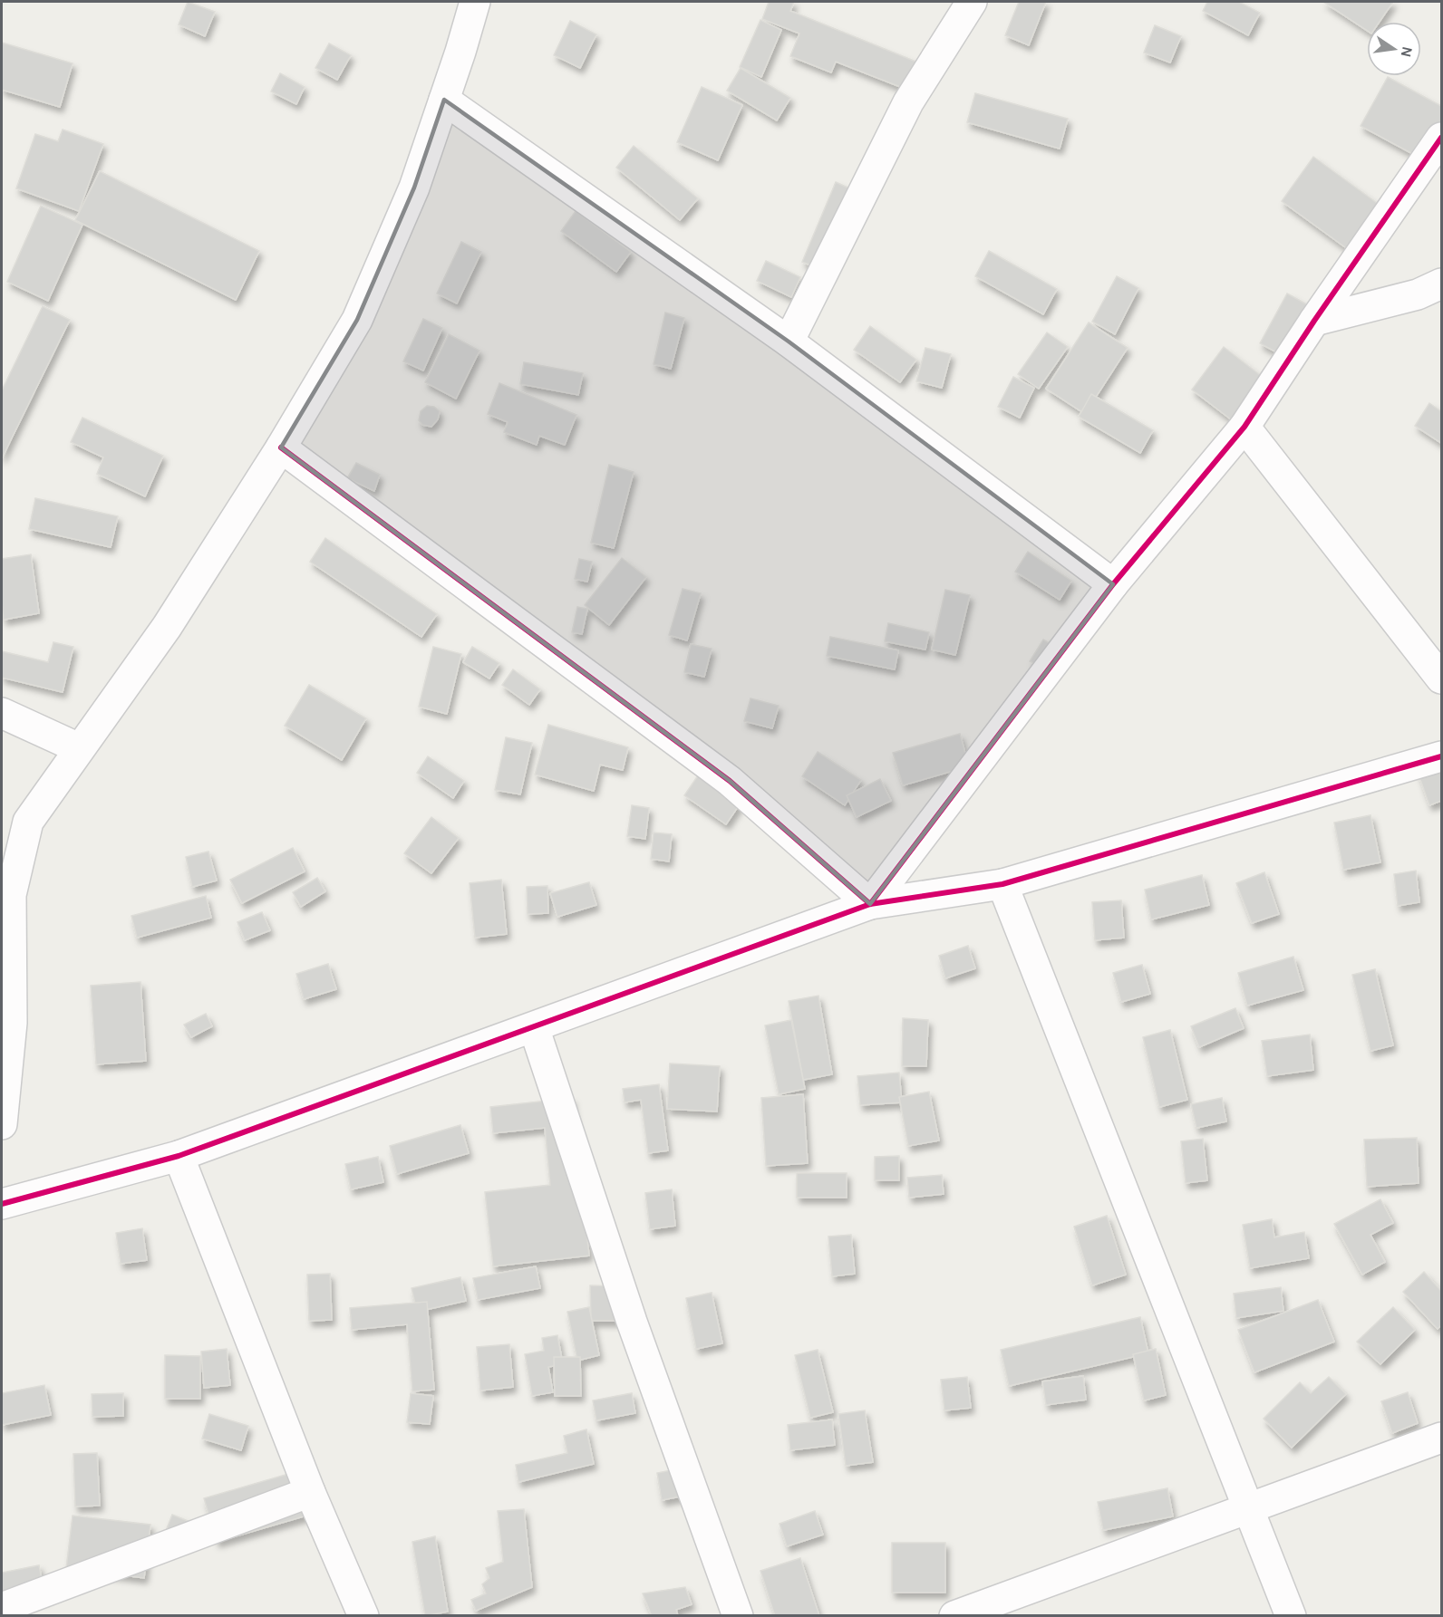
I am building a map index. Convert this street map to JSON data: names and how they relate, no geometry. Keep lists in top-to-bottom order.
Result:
{
  "north": "right"
}
